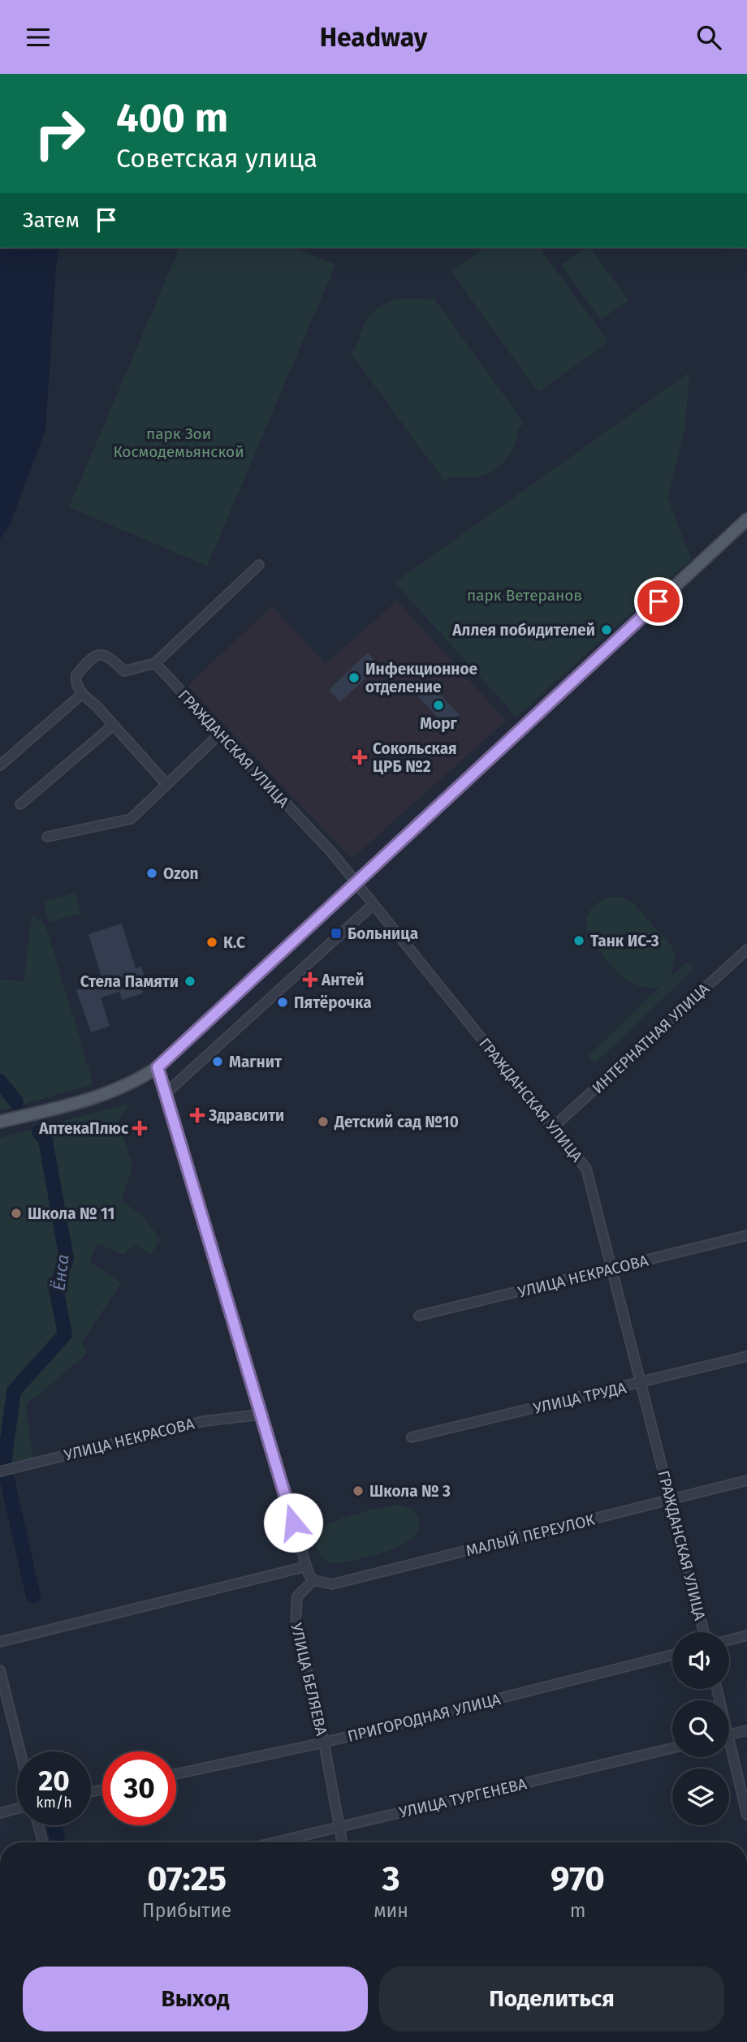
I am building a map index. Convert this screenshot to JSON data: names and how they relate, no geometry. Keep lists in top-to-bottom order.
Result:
{
  "streets": {
    "street": [
      "ГРАЖДАНСКАЯ УЛИЦА",
      "ИНТЕРНАТНАЯ УЛИЦА",
      "УЛИЦА НЕКРАСОВА",
      "УЛИЦА ТРУДА",
      "МАЛЫЙ ПЕРЕУЛОК",
      "УЛИЦА БЕЛЯЕВА",
      "ПРИГОРОДНАЯ УЛИЦА",
      "УЛИЦА ТУРГЕНЕВА"
    ]
  },
  "crossings": [
    ["ГРАЖДАНСКАЯ УЛИЦА", "ИНТЕРНАТНАЯ УЛИЦА"],
    ["ГРАЖДАНСКАЯ УЛИЦА", "УЛИЦА НЕКРАСОВА"],
    ["ГРАЖДАНСКАЯ УЛИЦА", "УЛИЦА ТРУДА"],
    ["ГРАЖДАНСКАЯ УЛИЦА", "МАЛЫЙ ПЕРЕУЛОК"],
    ["МАЛЫЙ ПЕРЕУЛОК", "УЛИЦА БЕЛЯЕВА"],
    ["УЛИЦА БЕЛЯЕВА", "ПРИГОРОДНАЯ УЛИЦА"],
    ["УЛИЦА БЕЛЯЕВА", "УЛИЦА ТУРГЕНЕВА"]
  ],
  "water": ["Ёнса"],
  "parks": ["парк Зои Космодемьянской", "парк Ветеранов"],
  "places": {
    "other": [
      "Аллея побидителей",
      "Инфекционное отделение",
      "Морг",
      "Ozon",
      "Танк ИС-3",
      "К.С",
      "Стела Памяти",
      "Пятёрочка",
      "Магнит",
      "Детский сад №10",
      "Школа № 11",
      "Школа № 3"
    ],
    "health": [
      "Сокольская ЦРБ №2",
      "Антей",
      "Здравсити",
      "АптекаПлюс"
    ],
    "transit": ["Больница"]
  },
  "page": {
    "header": "Headway",
    "turn": ["400 m", "Советская улица"],
    "then": "Затем",
    "speed": "20 km/h",
    "limit": "30",
    "eta": [
      "07:25",
      "Прибытие",
      "3",
      "мин",
      "970",
      "m"
    ],
    "buttons": ["Выход", "Поделиться"]
  }
}
